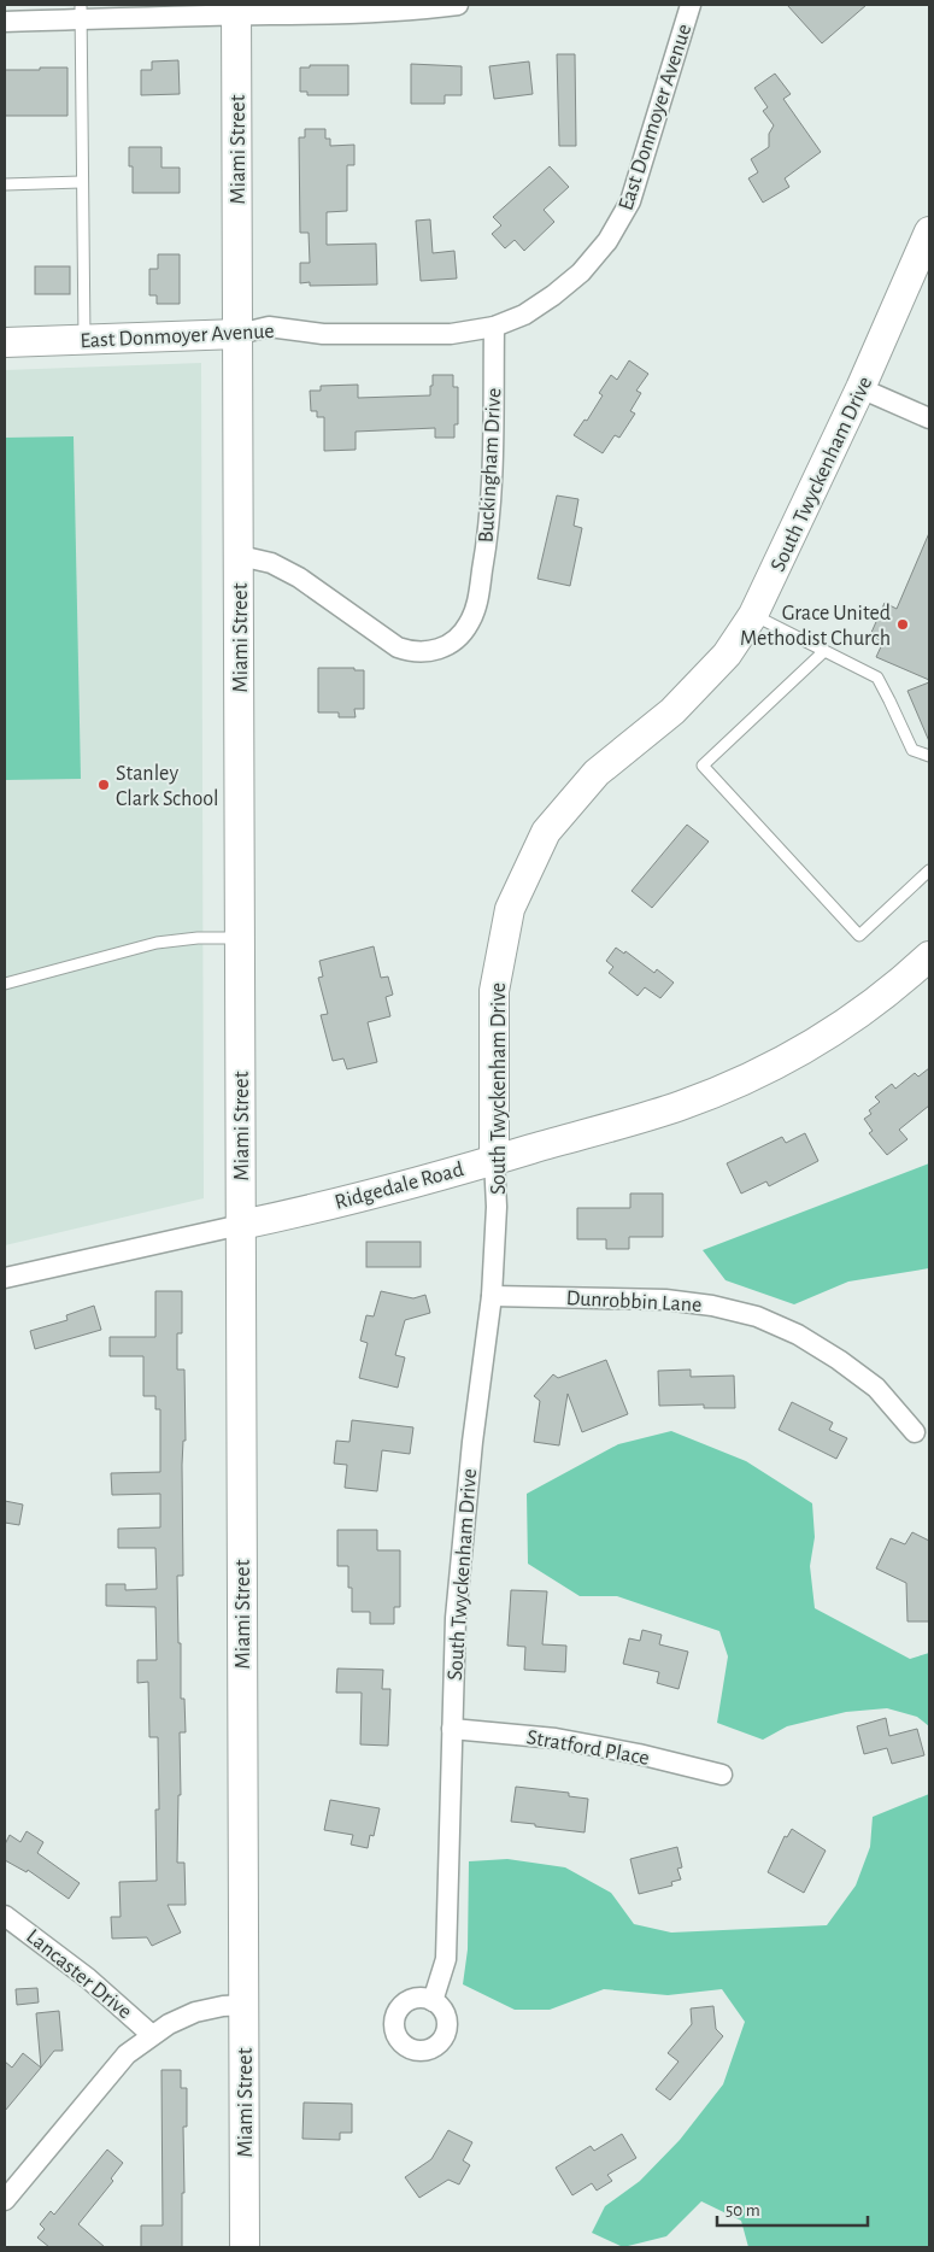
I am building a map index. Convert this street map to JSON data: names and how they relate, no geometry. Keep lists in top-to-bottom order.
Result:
{
  "streets": {
    "street": [
      "East Donmoyer Avenue",
      "Miami Street",
      "Buckingham Drive",
      "South Twyckenham Drive",
      "Ridgedale Road",
      "Dunrobbin Lane",
      "Stratford Place",
      "Lancaster Drive"
    ]
  },
  "crossings": [
    ["East Donmoyer Avenue", "Miami Street"],
    ["East Donmoyer Avenue", "Buckingham Drive"],
    ["Miami Street", "Buckingham Drive"],
    ["Miami Street", "Ridgedale Road"],
    ["South Twyckenham Drive", "Ridgedale Road"],
    ["South Twyckenham Drive", "Dunrobbin Lane"],
    ["South Twyckenham Drive", "Stratford Place"]
  ],
  "places": ["Grace United Methodist Church", "Stanley Clark School"],
  "scale_bar": "50 m"
}
